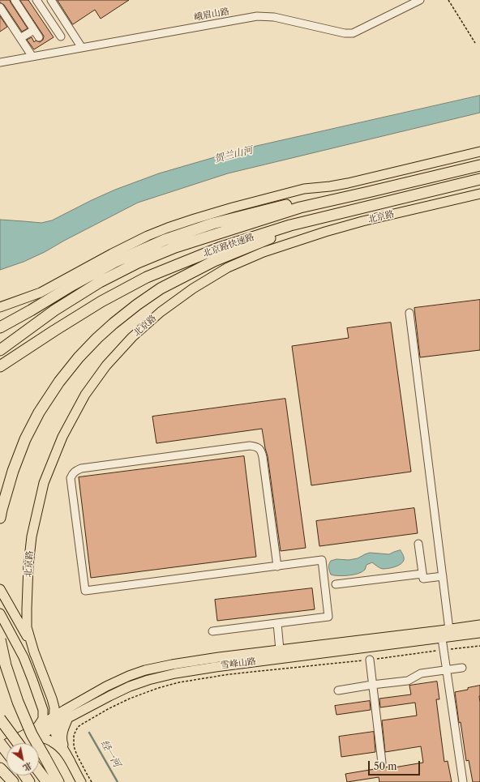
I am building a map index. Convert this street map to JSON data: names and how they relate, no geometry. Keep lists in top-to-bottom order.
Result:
{
  "streets": {
    "highway": ["北京路快速路"],
    "main road": ["北京路", "雪峰山路"],
    "street": ["峨眉山路"]
  },
  "water": ["贺兰山河", "经一河"],
  "scale_bar": "50 m",
  "north": "bottom right"
}
